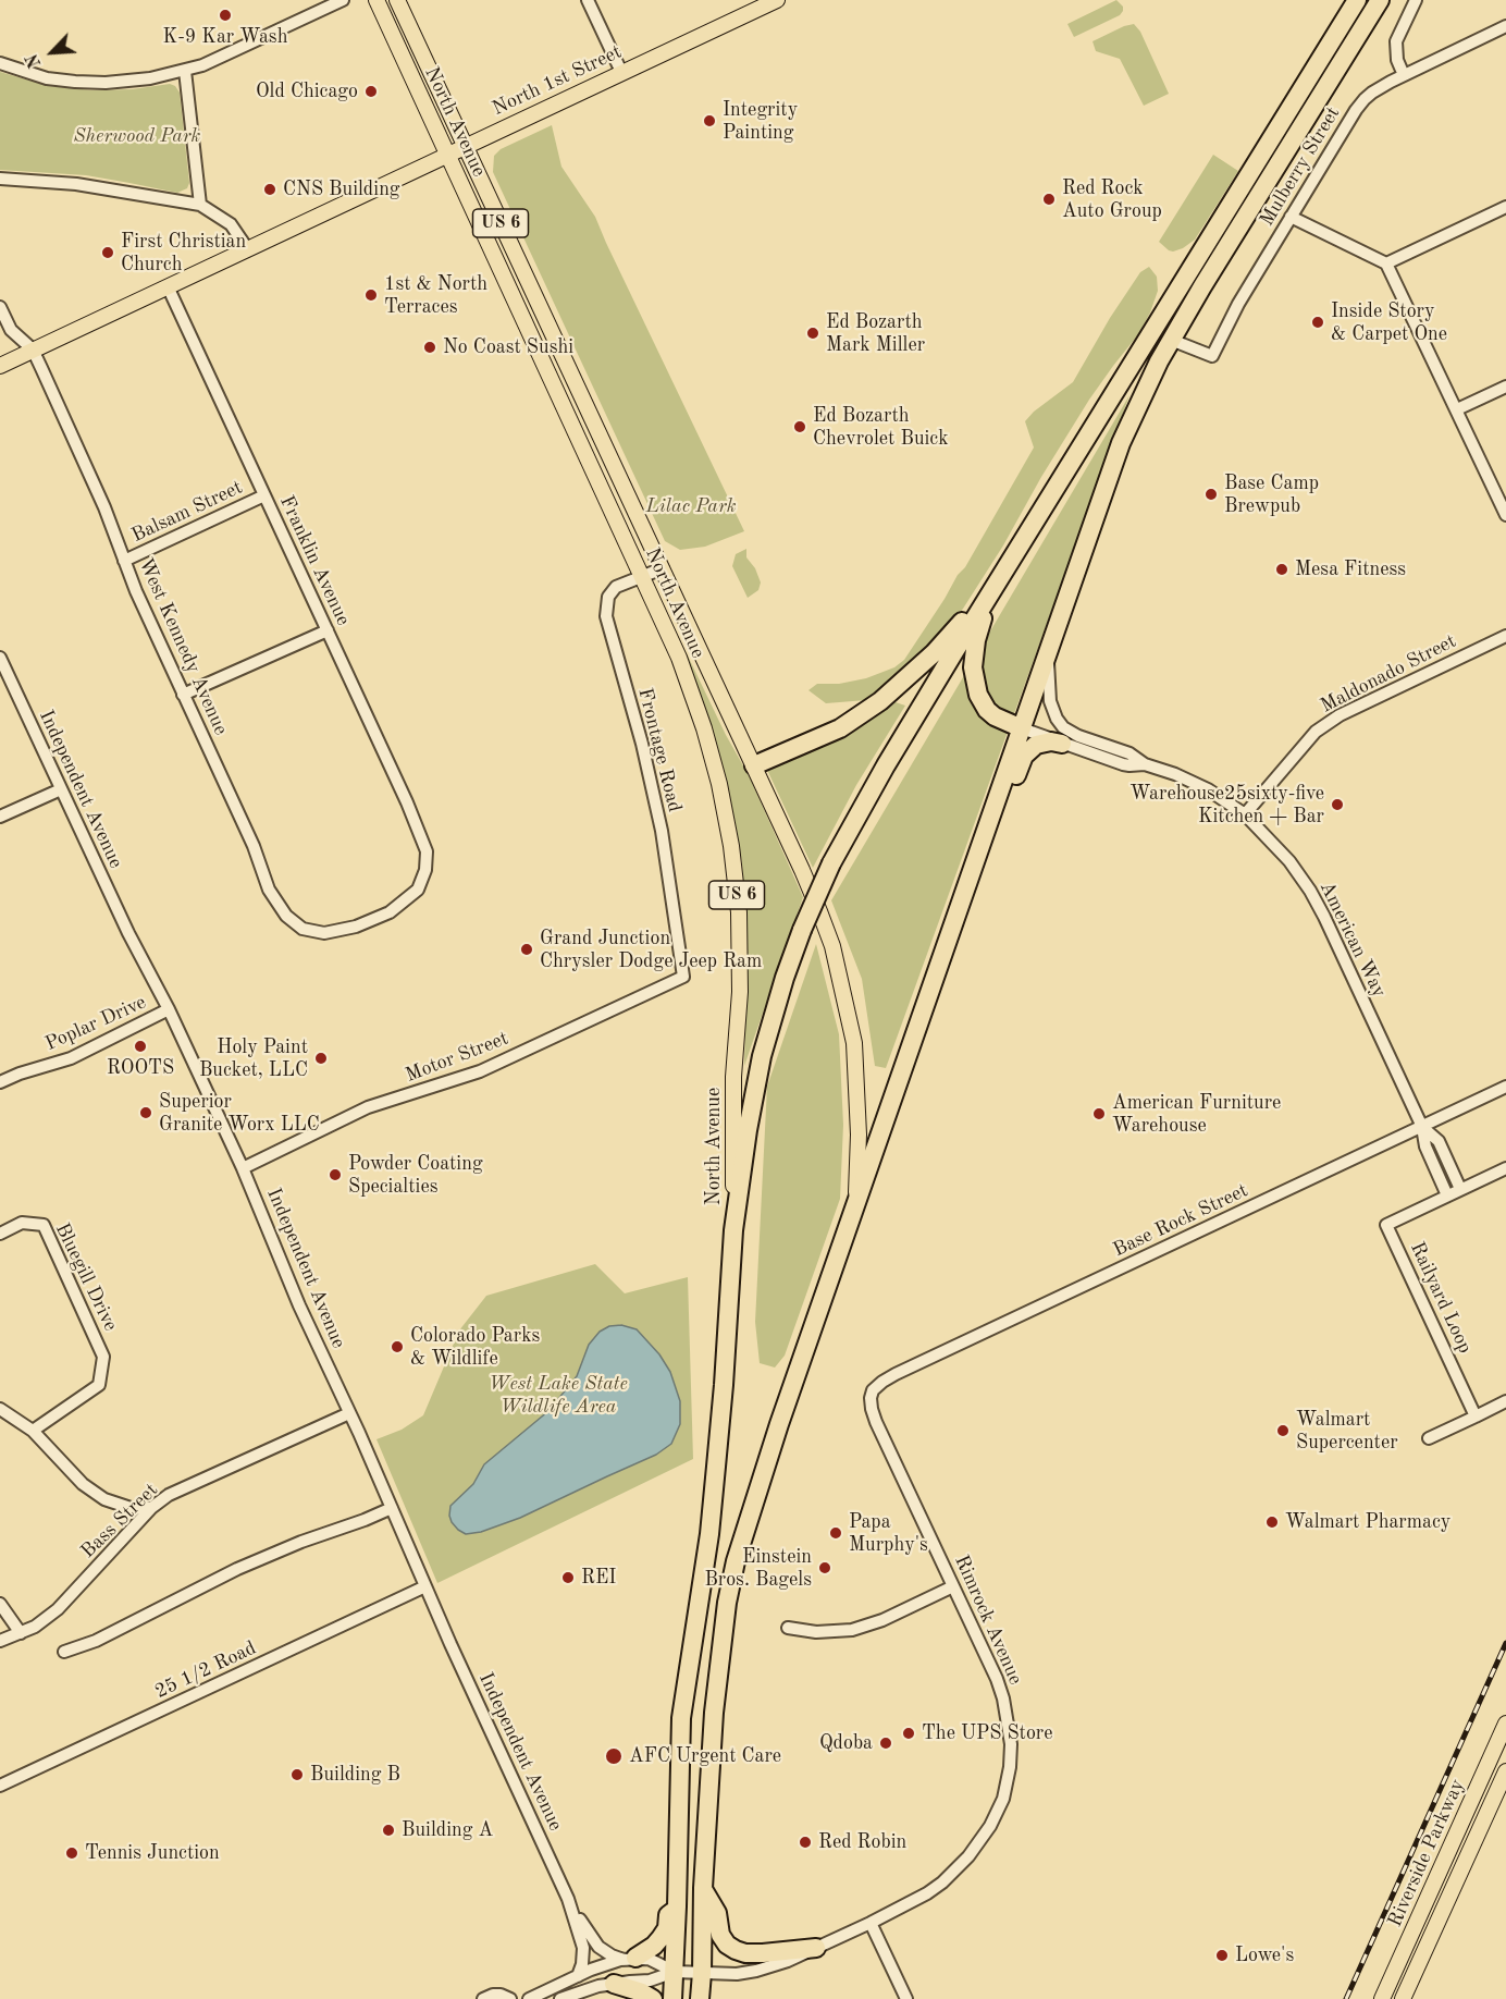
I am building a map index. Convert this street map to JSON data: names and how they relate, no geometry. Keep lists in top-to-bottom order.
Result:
{
  "streets": {
    "main road": [
      "North 1st Street",
      "North Avenue",
      "US 6",
      "Riverside Parkway"
    ],
    "street": [
      "Mulberry Street",
      "Balsam Street",
      "Franklin Avenue",
      "West Kennedy Avenue",
      "Maldonado Street",
      "Frontage Road",
      "Independent Avenue",
      "American Way",
      "Poplar Drive",
      "Motor Street",
      "Base Rock Street",
      "Bluegill Drive",
      "Railyard Loop",
      "Bass Street",
      "Rimrock Avenue",
      "25 1/2 Road"
    ]
  },
  "crossings": [
    ["North 1st Street", "North Avenue"],
    ["North 1st Street", "Franklin Avenue"],
    ["North 1st Street", "West Kennedy Avenue"],
    ["North Avenue", "Frontage Road"],
    ["Balsam Street", "Franklin Avenue"],
    ["Balsam Street", "West Kennedy Avenue"],
    ["Franklin Avenue", "West Kennedy Avenue"],
    ["Maldonado Street", "American Way"],
    ["Frontage Road", "Motor Street"],
    ["Independent Avenue", "Poplar Drive"],
    ["Independent Avenue", "Motor Street"],
    ["Independent Avenue", "Bass Street"],
    ["Independent Avenue", "Rimrock Avenue"],
    ["Independent Avenue", "25 1/2 Road"],
    ["American Way", "Base Rock Street"],
    ["Base Rock Street", "Rimrock Avenue"]
  ],
  "parks": ["Sherwood Park", "Lilac Park", "West Lake State Wildlife Area"],
  "places": [
    "K-9 Kar Wash",
    "Old Chicago",
    "Integrity Painting",
    "CNS Building",
    "Red Rock Auto Group",
    "First Christian Church",
    "1st & North Terraces",
    "Inside Story & Carpet One",
    "Ed Bozarth Mark Miller",
    "No Coast Sushi",
    "Ed Bozarth Chevrolet Buick",
    "Base Camp Brewpub",
    "Mesa Fitness",
    "Warehouse25sixty-five Kitchen + Bar",
    "Grand Junction Chrysler Dodge Jeep Ram",
    "ROOTS",
    "Holy Paint Bucket, LLC",
    "Superior Granite Worx LLC",
    "American Furniture Warehouse",
    "Powder Coating Specialties",
    "Colorado Parks & Wildlife",
    "Walmart Supercenter",
    "Walmart Pharmacy",
    "Papa Murphy's",
    "Einstein Bros. Bagels",
    "REI",
    "The UPS Store",
    "Qdoba",
    "AFC Urgent Care",
    "Building B",
    "Building A",
    "Red Robin",
    "Tennis Junction",
    "Lowe's"
  ],
  "north": "bottom left"
}
